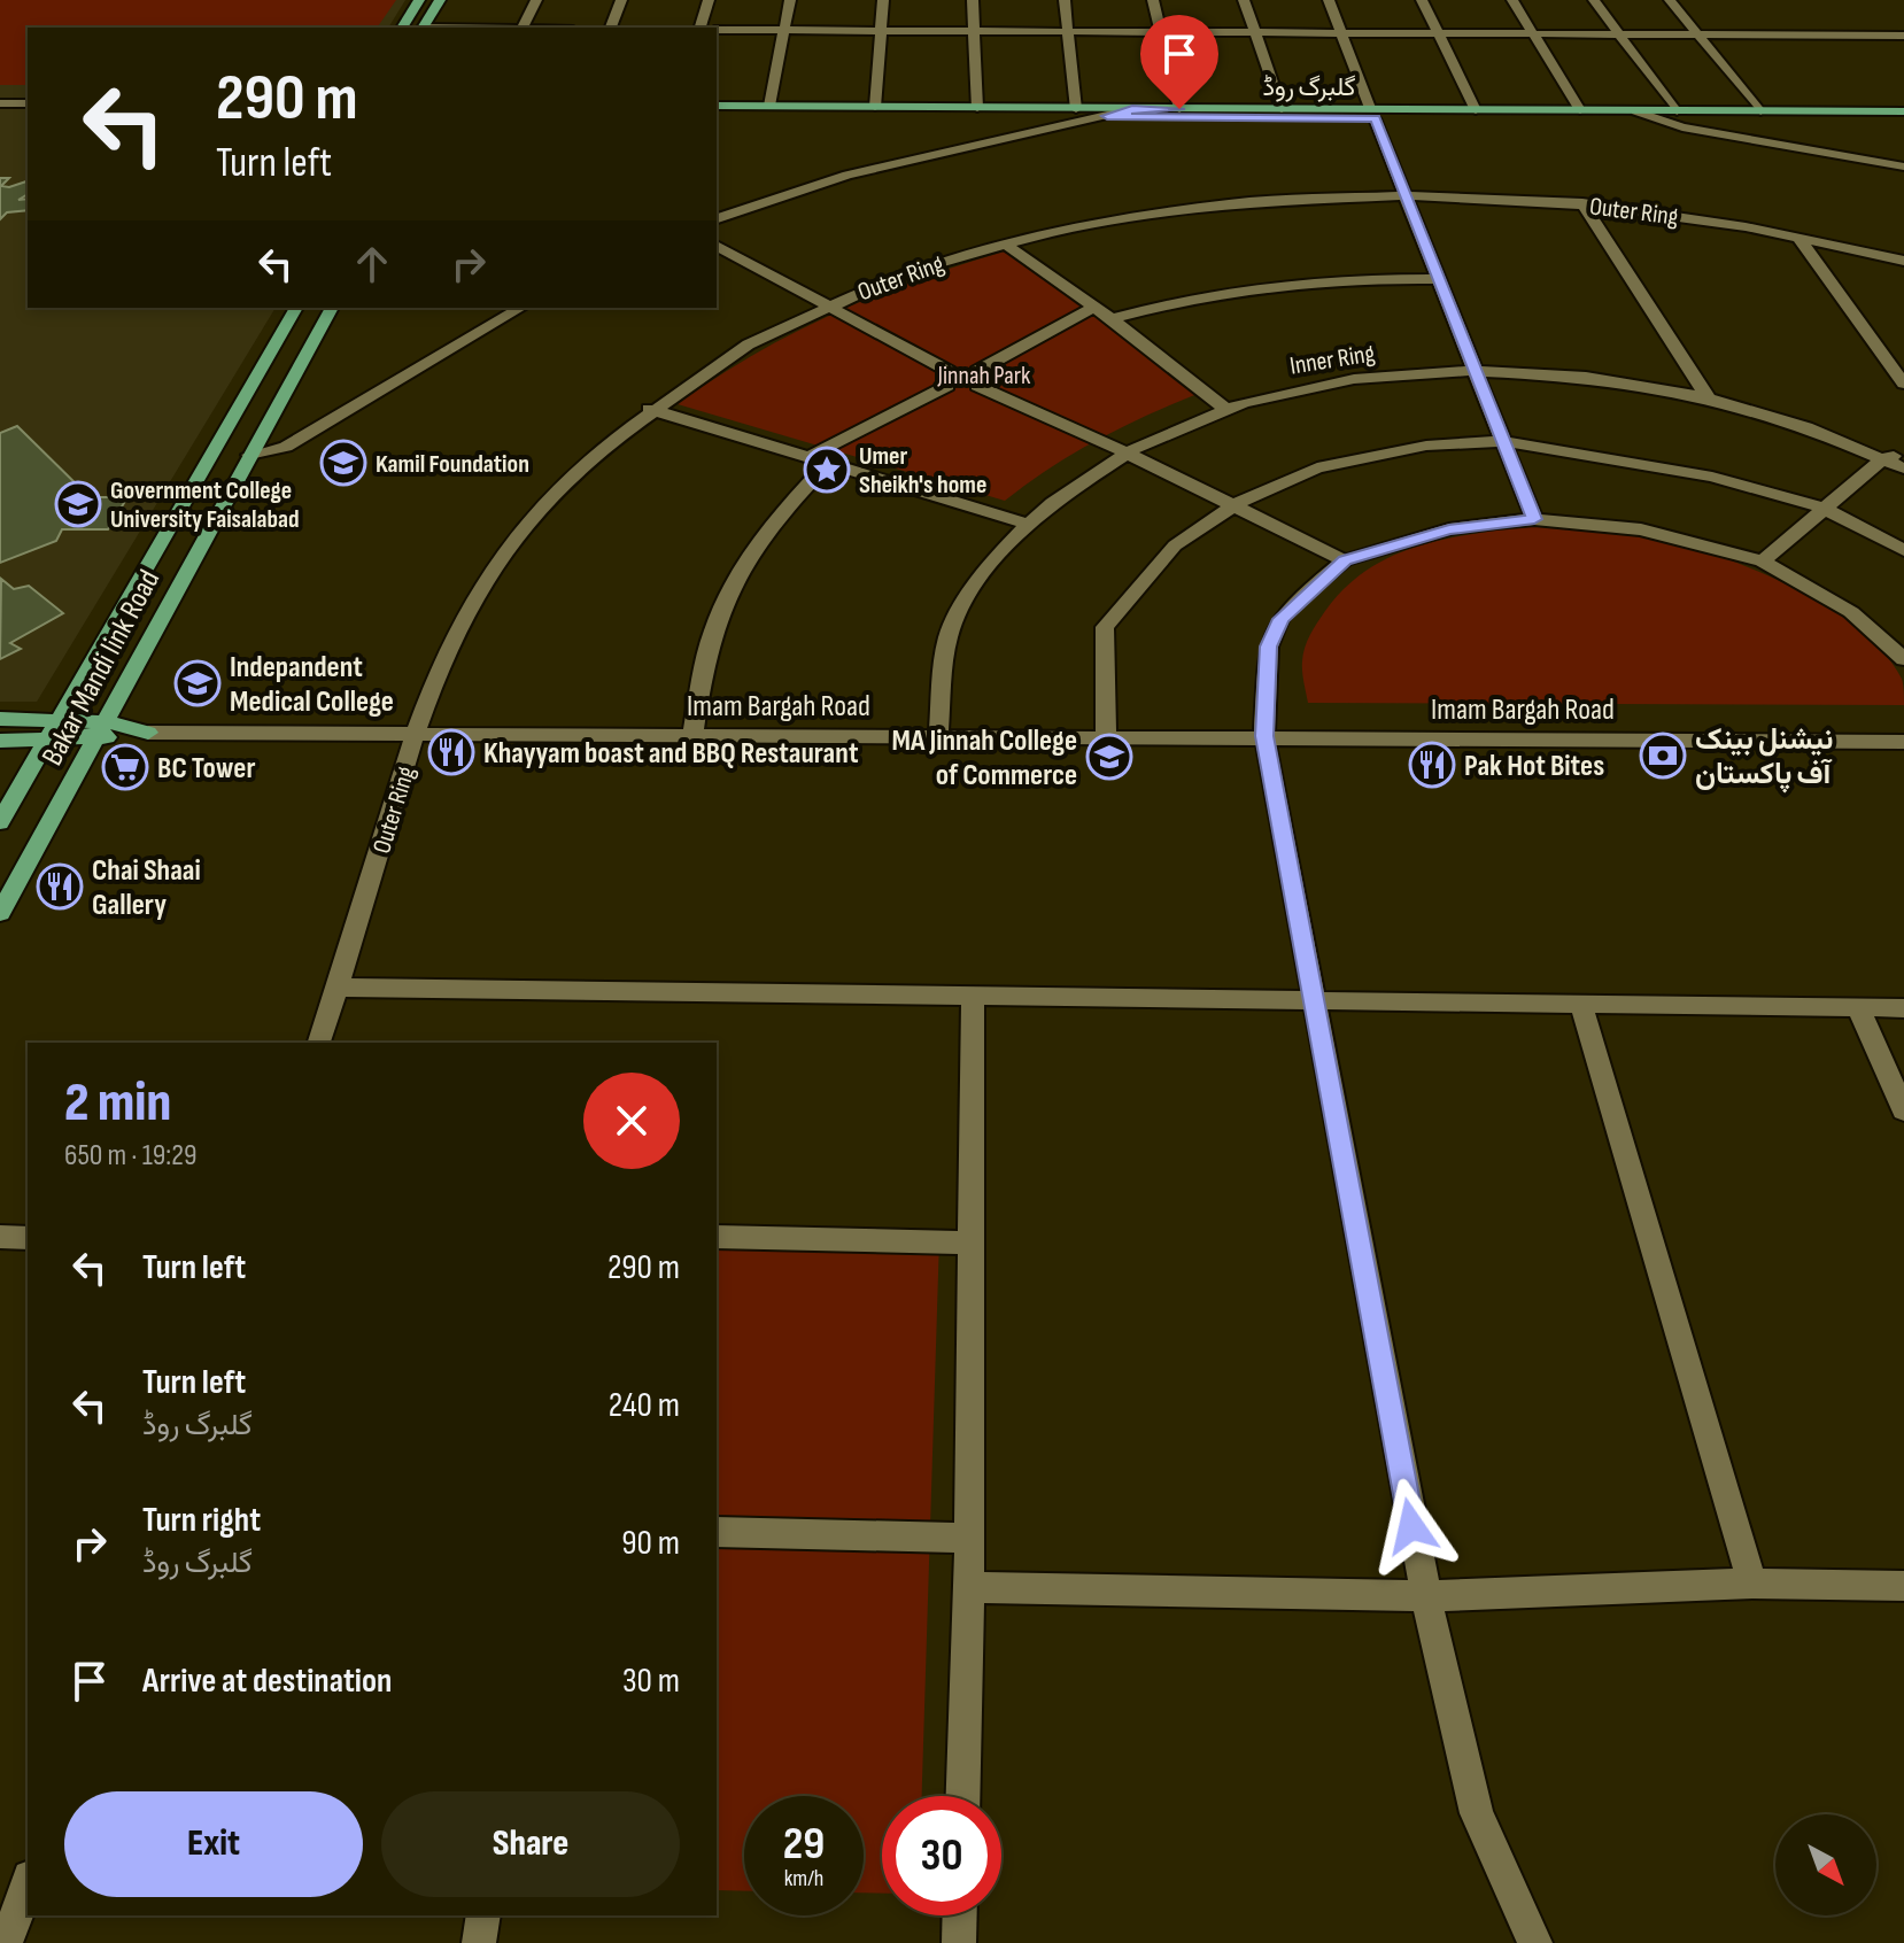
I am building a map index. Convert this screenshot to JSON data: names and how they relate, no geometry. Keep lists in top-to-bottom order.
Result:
{
  "streets": {
    "main road": ["گلبرگ روڈ", "Bakar Mandi link Road", "Imam Bargah Road"],
    "street": ["Outer Ring", "Inner Ring"]
  },
  "crossings": [
    ["Outer Ring", "Imam Bargah Road"],
    ["Inner Ring", "Imam Bargah Road"],
    ["Bakar Mandi link Road", "Imam Bargah Road"]
  ],
  "parks": ["Jinnah Park"],
  "places": {
    "school or university": [
      "Kamil Foundation",
      "Government College University Faisalabad",
      "Indepandent Medical College",
      "MA Jinnah College of Commerce"
    ],
    "place": ["Umer Sheikh's home"],
    "restaurant": ["Khayyam boast and BBQ Restaurant", "Pak Hot Bites", "Chai Shaai Gallery"],
    "bank": ["نیشنل بینک آف پاکستان"],
    "supermarket": ["BC Tower"]
  },
  "north": "bottom right",
  "page": {
    "turn": ["290 m", "Turn left"],
    "heading": ["2 min", "650 m · 19:29"],
    "list": [
      {
        "name": "Turn left",
        "value": "290 m"
      },
      {
        "name": "Turn left",
        "note": "گلبرگ روڈ",
        "value": "240 m"
      },
      {
        "name": "Turn right",
        "note": "گلبرگ روڈ",
        "value": "90 m"
      },
      {
        "name": "Arrive at destination",
        "value": "30 m"
      }
    ],
    "buttons": ["Exit", "Share"],
    "speed": "29 km/h",
    "limit": "30"
  }
}
